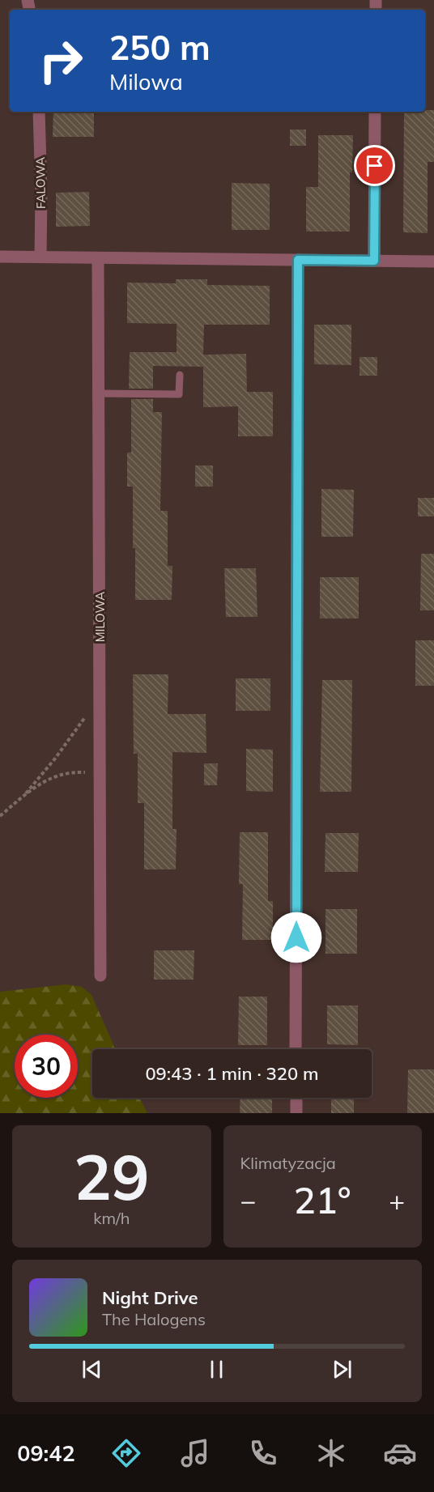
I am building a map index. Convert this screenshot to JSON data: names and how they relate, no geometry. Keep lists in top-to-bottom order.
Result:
{
  "streets": {
    "street": ["FALOWA", "MILOWA"]
  },
  "page": {
    "turn": ["250 m", "Milowa"],
    "limit": "30",
    "trip": "09:43 · 1 min · 320 m",
    "tile": [
      ["29", "km/h"],
      "Klimatyzacja"
    ],
    "heat": ["−", "21°", "+"],
    "song": ["Night Drive", "The Halogens"],
    "tabs": "09:42"
  }
}
